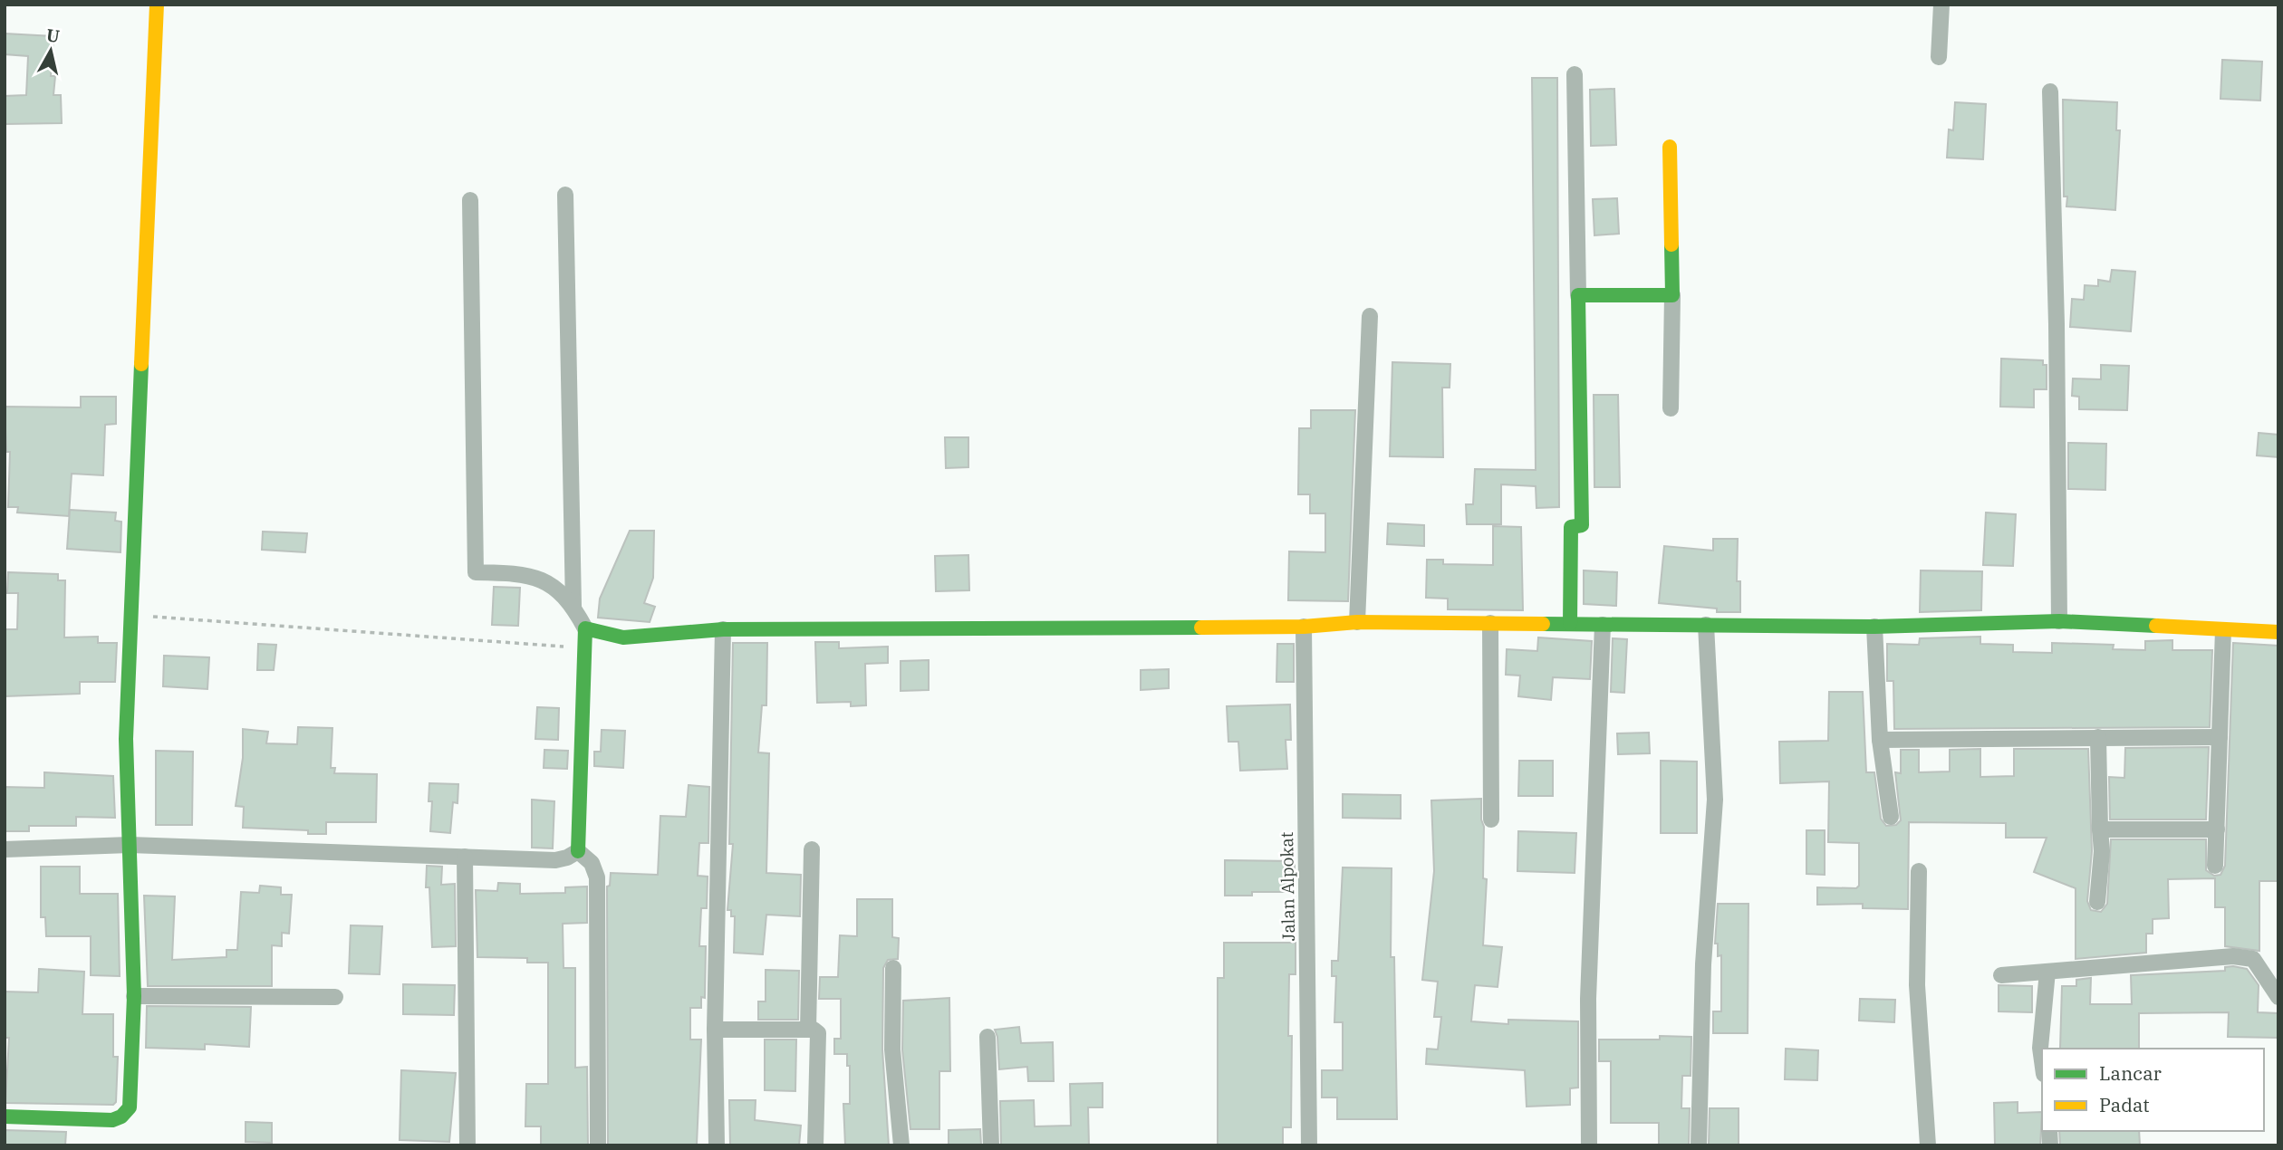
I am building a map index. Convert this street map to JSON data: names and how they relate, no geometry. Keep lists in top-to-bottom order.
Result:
{
  "streets": {
    "street": ["Jalan Alpokat"]
  },
  "legend": ["Lancar", "Padat"],
  "north": "top"
}
